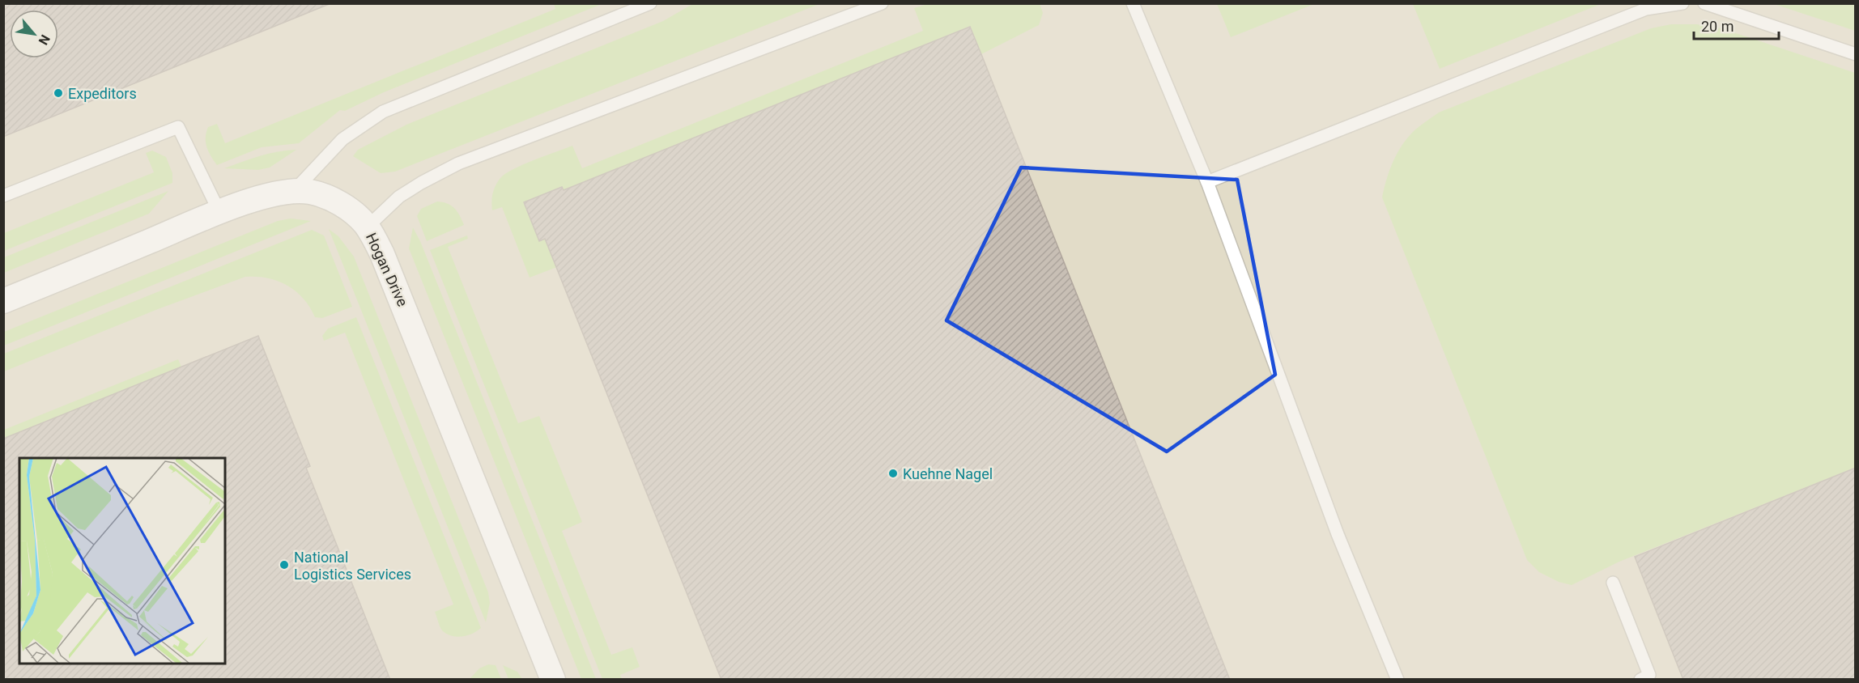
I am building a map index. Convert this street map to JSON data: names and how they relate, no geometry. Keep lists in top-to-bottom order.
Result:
{
  "streets": {
    "street": ["Hogan Drive"]
  },
  "places": ["Expeditors", "Kuehne Nagel", "National Logistics Services"],
  "scale_bar": "20 m",
  "north": "bottom right"
}
